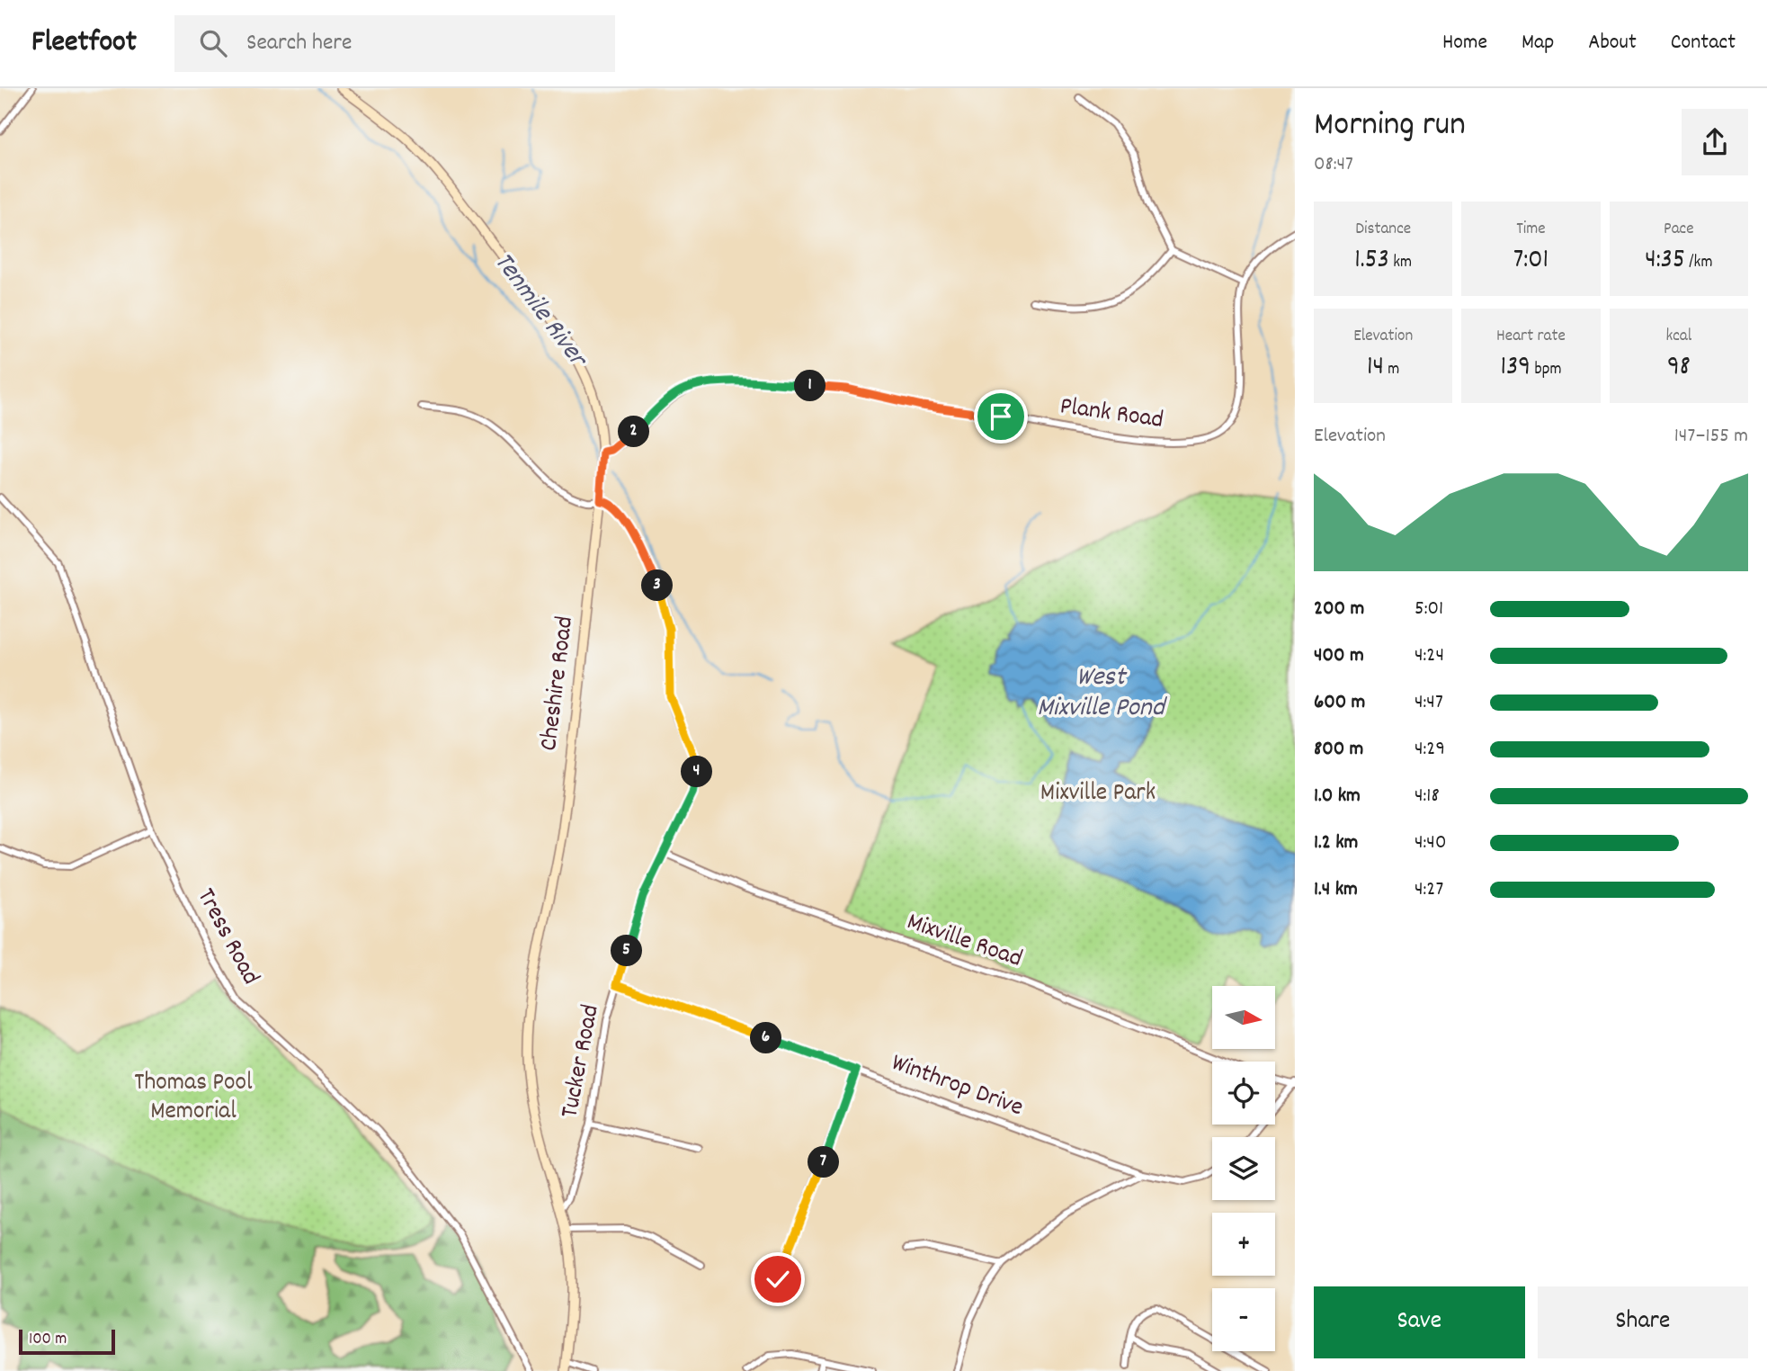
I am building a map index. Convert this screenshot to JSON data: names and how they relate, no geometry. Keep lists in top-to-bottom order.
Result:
{
  "streets": {
    "main road": ["Cheshire Road"],
    "street": [
      "Plank Road",
      "Tress Road",
      "Mixville Road",
      "Tucker Road",
      "Winthrop Drive"
    ]
  },
  "crossings": [
    ["Plank Road", "Cheshire Road"],
    ["Cheshire Road", "Tucker Road"],
    ["Mixville Road", "Tucker Road"],
    ["Tucker Road", "Winthrop Drive"]
  ],
  "water": ["Tenmile River", "West Mixville Pond"],
  "parks": ["Mixville Park", "Thomas Pool Memorial"],
  "scale_bar": "100 m",
  "north": "right",
  "page": {
    "header": "Fleetfoot",
    "search": "Search here",
    "nav": [
      "Home",
      "Map",
      "About",
      "Contact"
    ],
    "heading": ["Morning run", "08:47"],
    "stats": [
      ["Distance", "1.53 km"],
      ["Time", "7:01"],
      ["Pace", "4:35 /km"],
      ["Elevation", "14 m"],
      ["Heart rate", "139 bpm"],
      ["kcal", "98"]
    ],
    "pins": [
      "1",
      "2",
      "3",
      "4",
      "5",
      "6",
      "7"
    ],
    "chart": ["Elevation", "147–155 m"],
    "list": [
      {
        "name": "200 m",
        "note": "5:01"
      },
      {
        "name": "400 m",
        "note": "4:24"
      },
      {
        "name": "600 m",
        "note": "4:47"
      },
      {
        "name": "800 m",
        "note": "4:29"
      },
      {
        "name": "1.0 km",
        "note": "4:18"
      },
      {
        "name": "1.2 km",
        "note": "4:40"
      },
      {
        "name": "1.4 km",
        "note": "4:27"
      }
    ],
    "map_buttons": ["+", "−"],
    "buttons": ["Save", "Share"],
    "scale": "100 m"
  }
}
